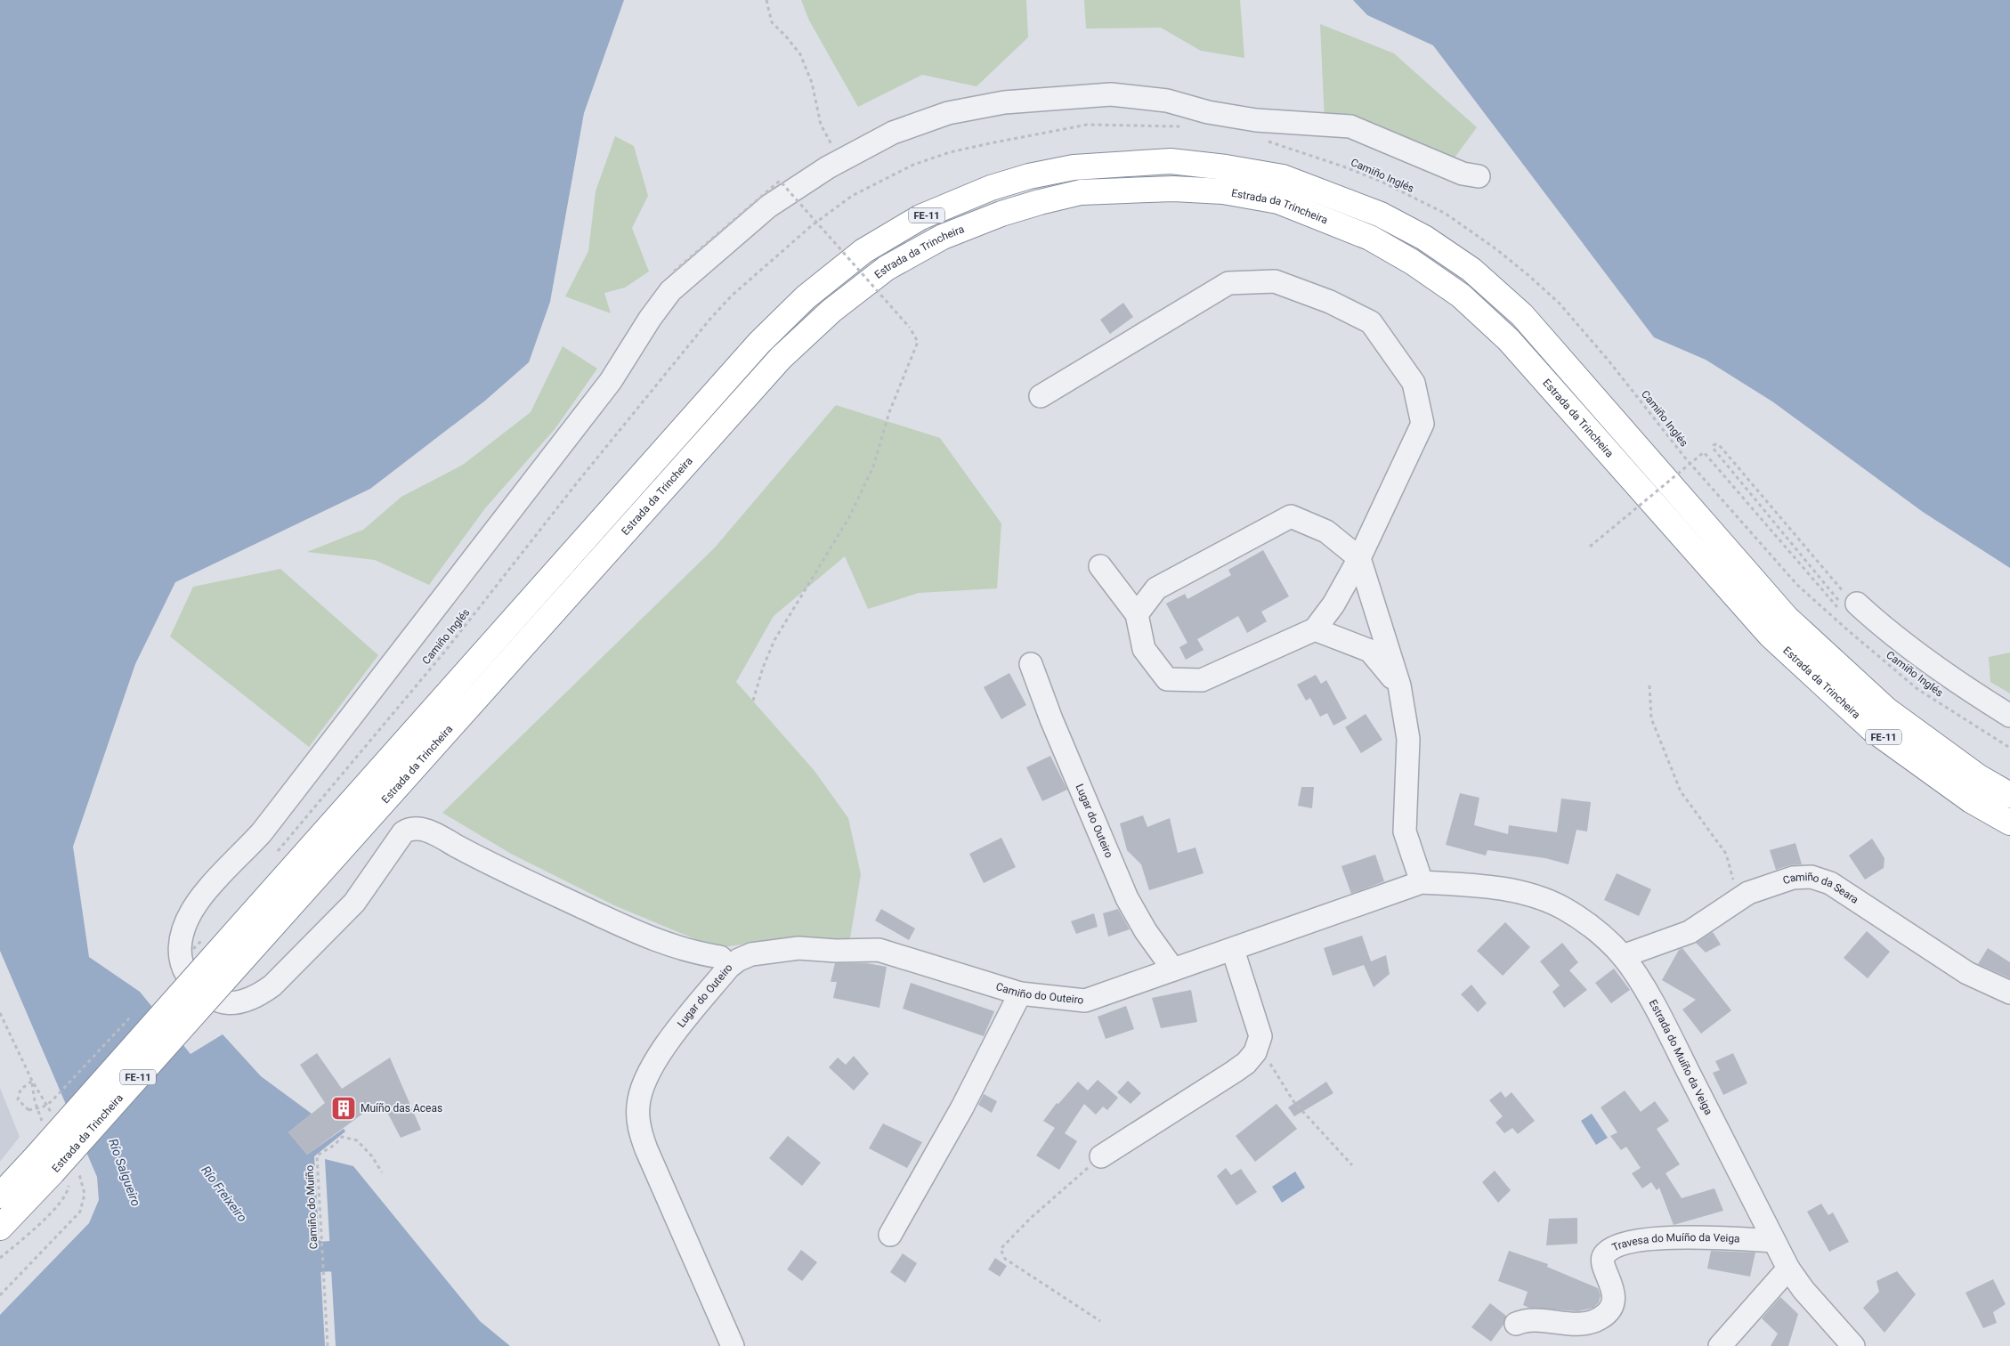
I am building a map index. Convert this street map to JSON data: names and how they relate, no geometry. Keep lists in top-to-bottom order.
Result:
{
  "streets": {
    "highway": ["Estrada da Trincheira", "FE-11"],
    "street": [
      "Lugar do Outeiro",
      "Camiño da Seara",
      "Camiño do Outeiro",
      "Estrada do Muíño da Veiga",
      "Travesa do Muíño da Veiga"
    ],
    "path": ["Camiño Inglés", "Camiño do Muíño"]
  },
  "crossings": [
    ["Lugar do Outeiro", "Camiño do Outeiro"],
    ["Camiño da Seara", "Estrada do Muíño da Veiga"],
    ["Camiño do Outeiro", "Estrada do Muíño da Veiga"],
    ["Estrada do Muíño da Veiga", "Travesa do Muíño da Veiga"]
  ],
  "water": ["Río Salgueiro", "Río Freixeiro"],
  "places": {
    "building": ["Muíño das Aceas"]
  }
}
